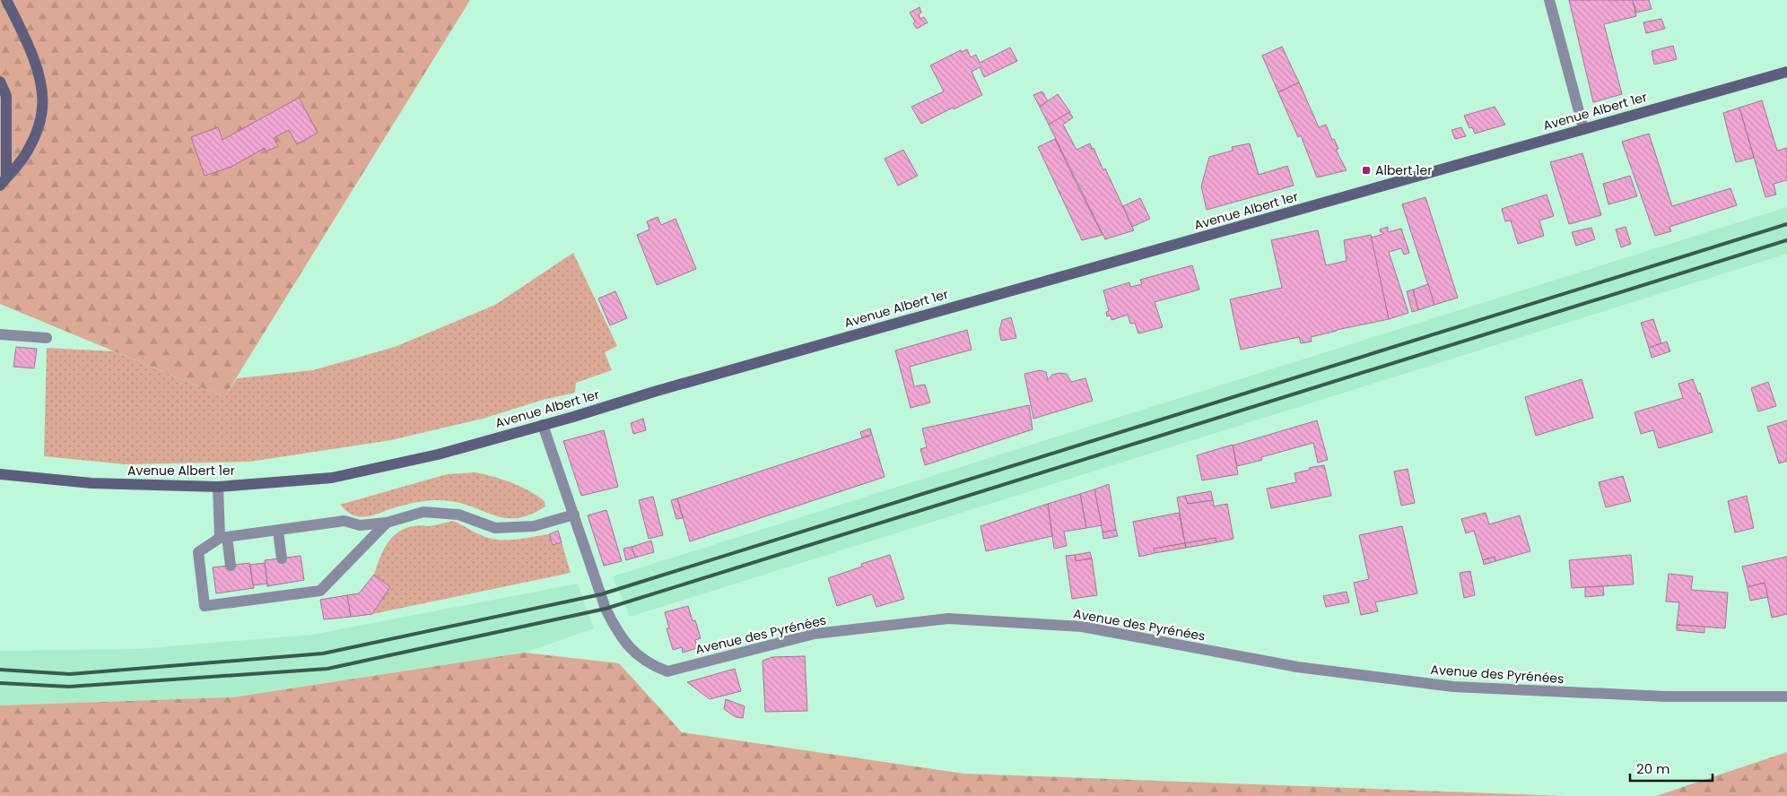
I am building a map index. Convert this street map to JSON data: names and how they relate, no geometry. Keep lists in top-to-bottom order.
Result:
{
  "streets": {
    "main road": ["Avenue Albert 1er"],
    "street": ["Avenue des Pyrénées"]
  },
  "crossings": [
    ["Avenue Albert 1er", "Avenue des Pyrénées"]
  ],
  "places": {
    "transit": ["Albert 1er"]
  },
  "scale_bar": "20 m"
}
